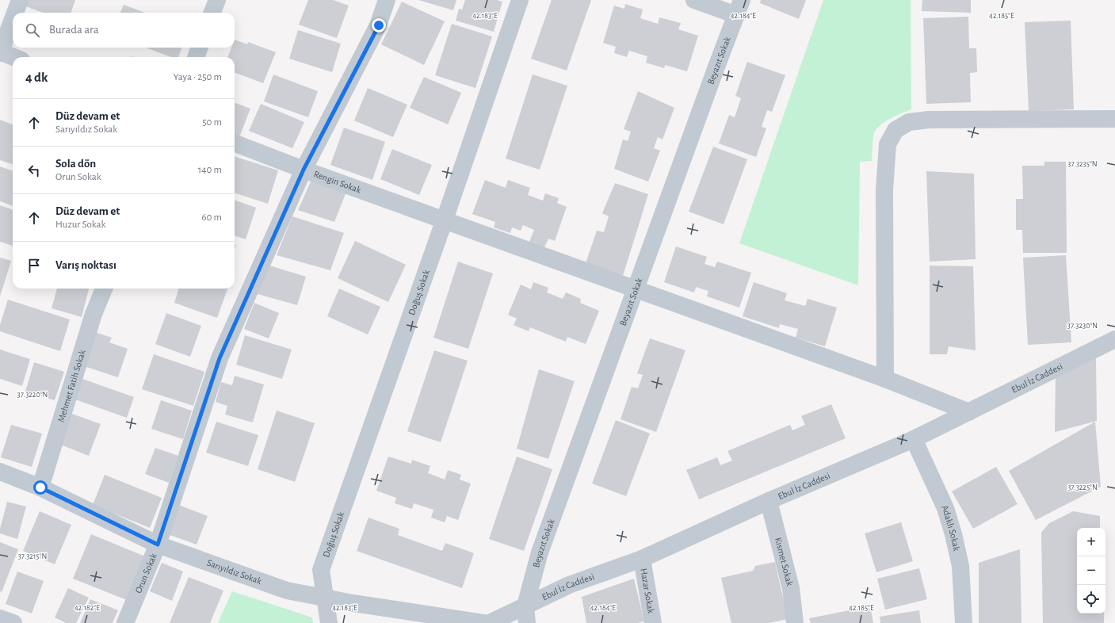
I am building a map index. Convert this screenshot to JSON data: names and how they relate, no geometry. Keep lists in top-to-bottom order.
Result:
{
  "streets": {
    "street": [
      "Beyazıt Sokak",
      "Rengin Sokak",
      "Doğuş Sokak",
      "Ebul İz Caddesi",
      "Mehmet Fatih Sokak",
      "Adaklı Sokak",
      "Kısmet Sokak",
      "Sarıyıldız Sokak",
      "Orun Sokak",
      "Hazar Sokak"
    ]
  },
  "crossings": [
    ["Beyazıt Sokak", "Rengin Sokak"],
    ["Beyazıt Sokak", "Ebul İz Caddesi"],
    ["Rengin Sokak", "Doğuş Sokak"],
    ["Rengin Sokak", "Ebul İz Caddesi"],
    ["Rengin Sokak", "Orun Sokak"],
    ["Doğuş Sokak", "Sarıyıldız Sokak"],
    ["Ebul İz Caddesi", "Adaklı Sokak"],
    ["Ebul İz Caddesi", "Kısmet Sokak"],
    ["Ebul İz Caddesi", "Hazar Sokak"],
    ["Mehmet Fatih Sokak", "Sarıyıldız Sokak"],
    ["Sarıyıldız Sokak", "Orun Sokak"]
  ],
  "page": {
    "search": "Burada ara",
    "heading": ["4 dk", "Yaya · 250 m"],
    "list": [
      ["Düz devam et", "Sarıyıldız Sokak", "50 m"],
      ["Sola dön", "Orun Sokak", "140 m"],
      ["Düz devam et", "Huzur Sokak", "60 m"],
      "Varış noktası"
    ],
    "map_buttons": ["+", "−"]
  },
  "coordinates": [
    "42.183°E",
    "42.184°E",
    "42.185°E",
    "37.3235°N",
    "37.3230°N",
    "37.3220°N",
    "37.3225°N",
    "37.3215°N",
    "42.182°E"
  ]
}
